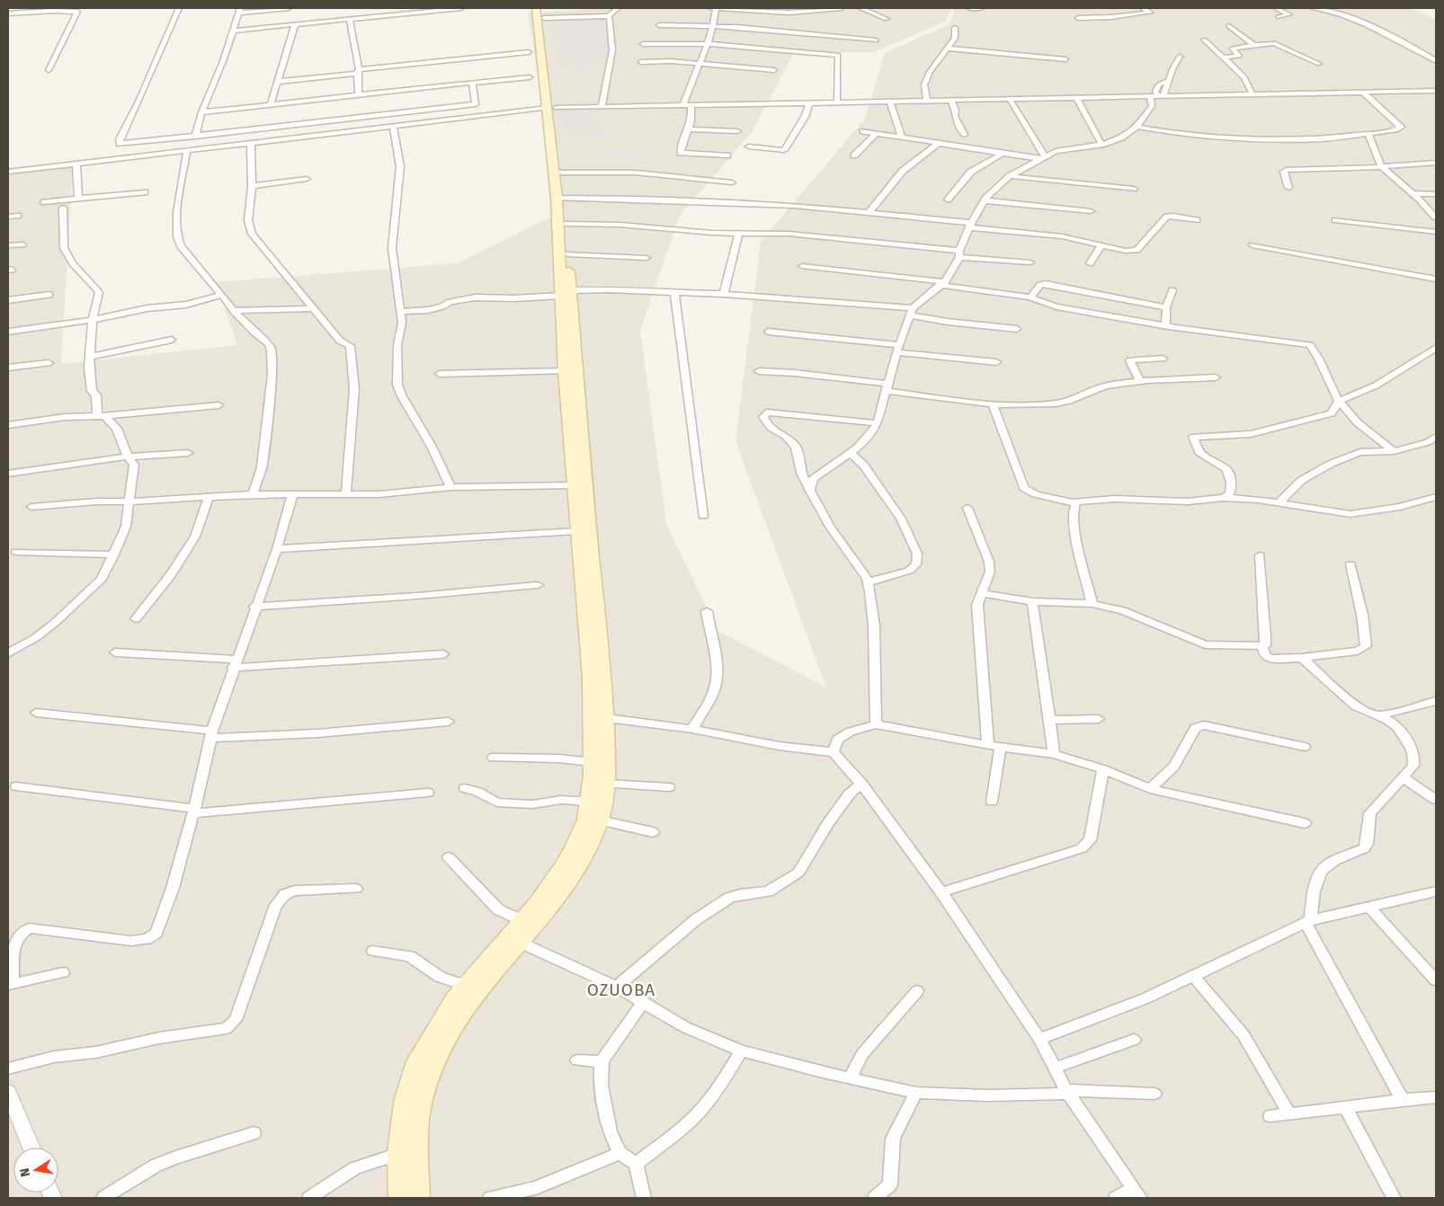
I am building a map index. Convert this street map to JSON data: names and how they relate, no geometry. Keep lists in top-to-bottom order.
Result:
{
  "districts": ["OZUOBA"],
  "north": "left"
}
